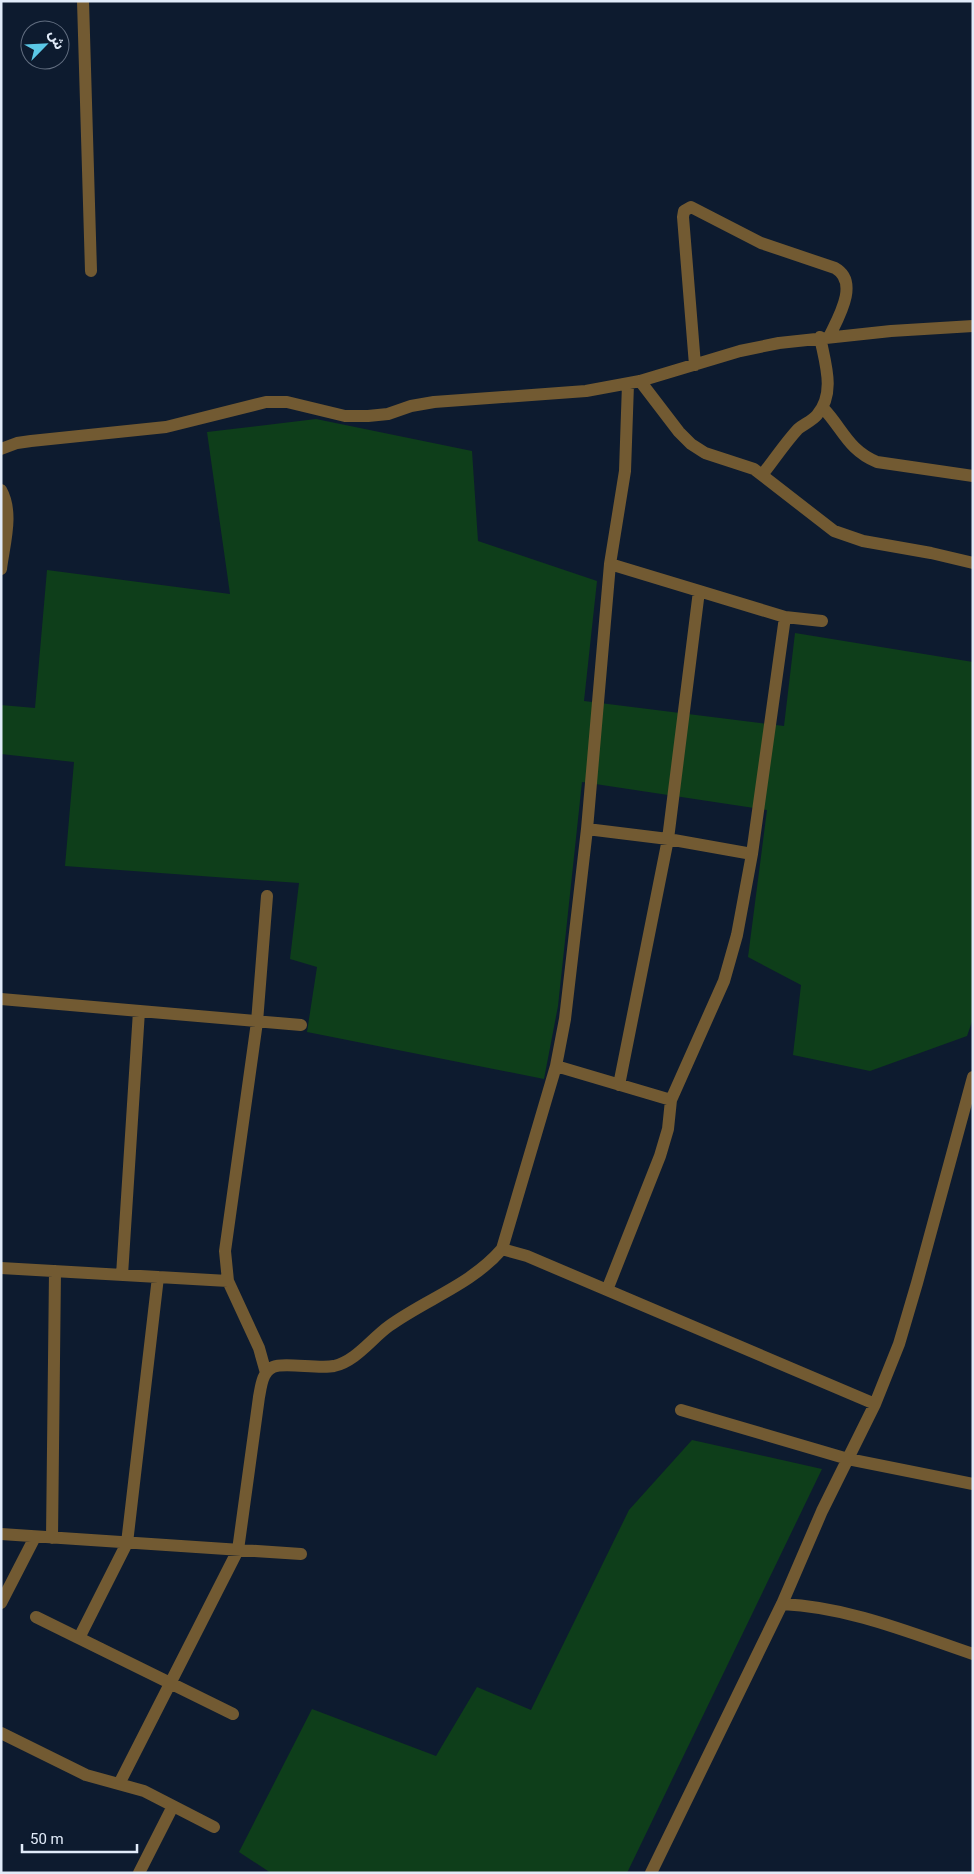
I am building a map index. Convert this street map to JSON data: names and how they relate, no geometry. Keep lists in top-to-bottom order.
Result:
{
  "scale_bar": "50 m",
  "north": "top right"
}
